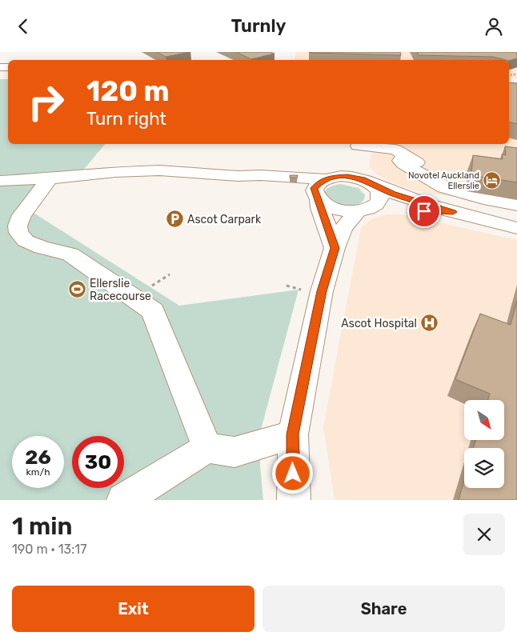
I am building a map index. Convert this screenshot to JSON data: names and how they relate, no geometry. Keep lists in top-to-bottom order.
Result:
{
  "places": {
    "hotel": ["Novotel Auckland Ellerslie"],
    "parking": ["Ascot Carpark"],
    "sports": ["Ellerslie Racecourse"],
    "hospital": ["Ascot Hospital"]
  },
  "north": "bottom right",
  "page": {
    "header": "Turnly",
    "turn": ["120 m", "Turn right"],
    "speed": "26 km/h",
    "limit": "30",
    "heading": ["1 min", "190 m · 13:17"],
    "buttons": ["Exit", "Share"]
  }
}
